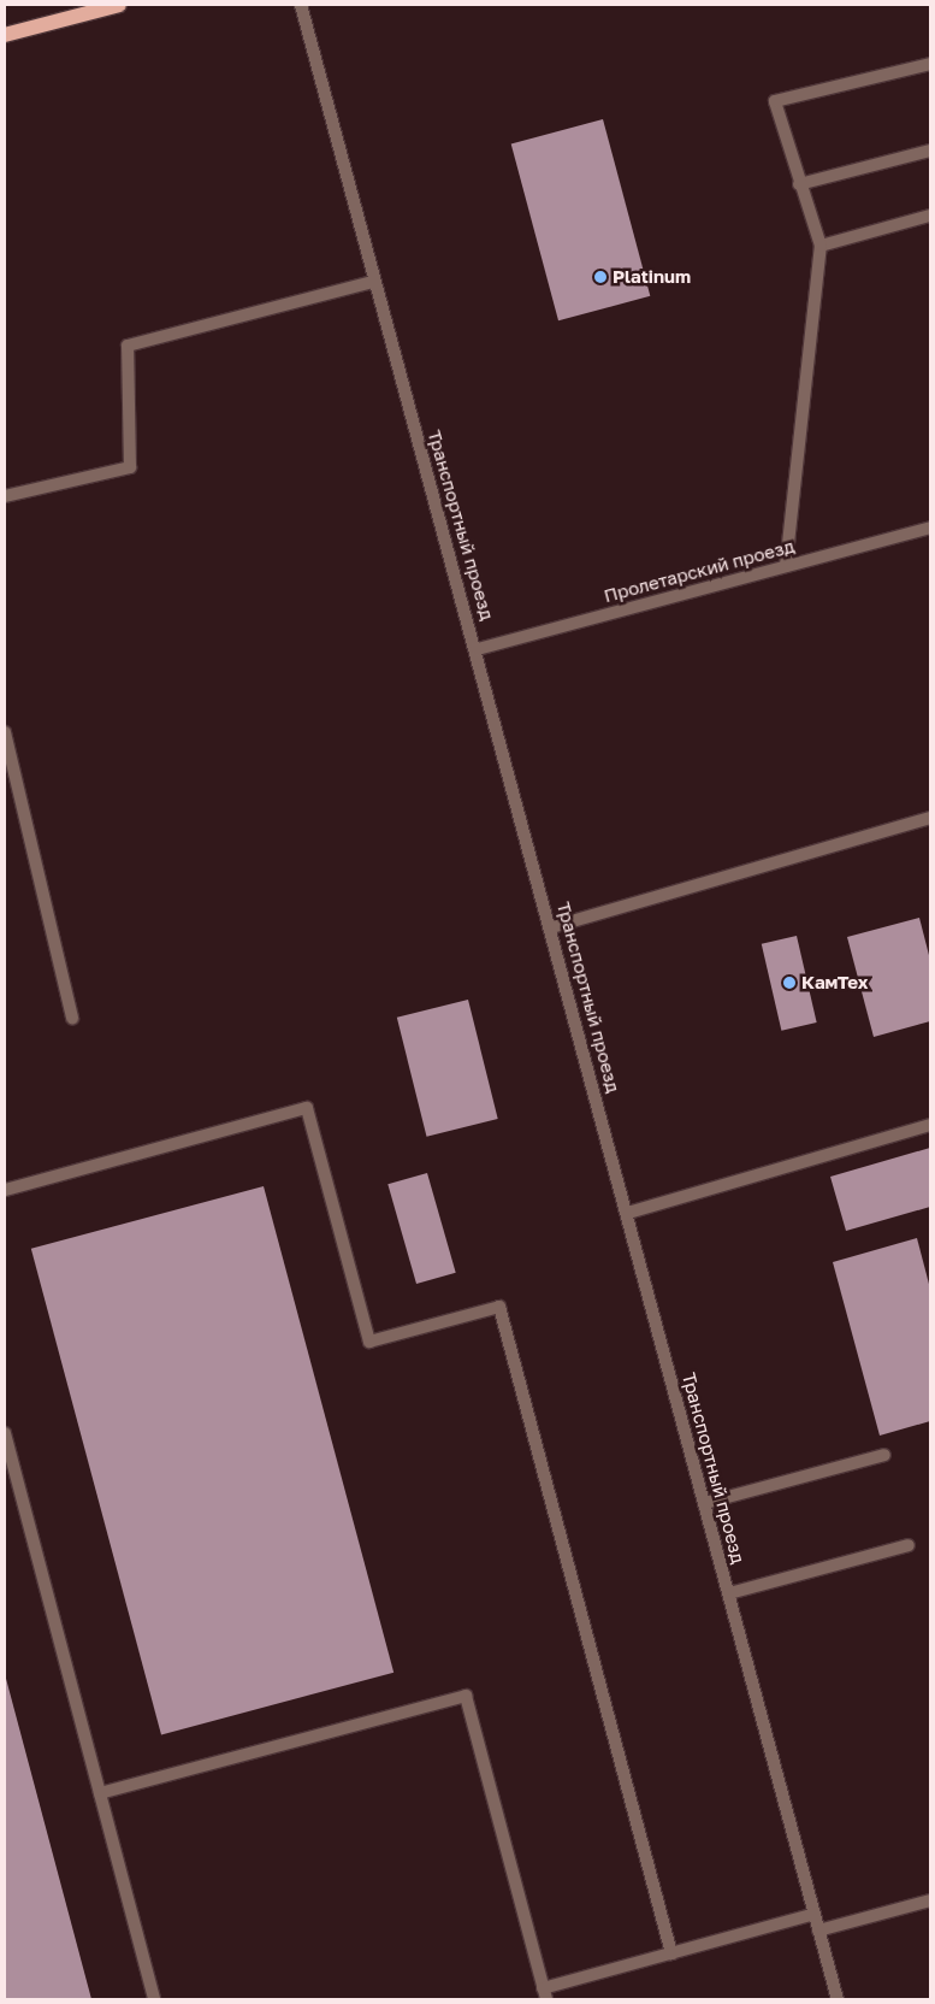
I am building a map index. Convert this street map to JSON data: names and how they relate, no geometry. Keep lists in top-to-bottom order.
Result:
{
  "streets": {
    "street": ["Транспортный проезд", "Пролетарский проезд"]
  },
  "crossings": [
    ["Транспортный проезд", "Пролетарский проезд"]
  ],
  "places": ["Platinum", "КамТех"]
}
